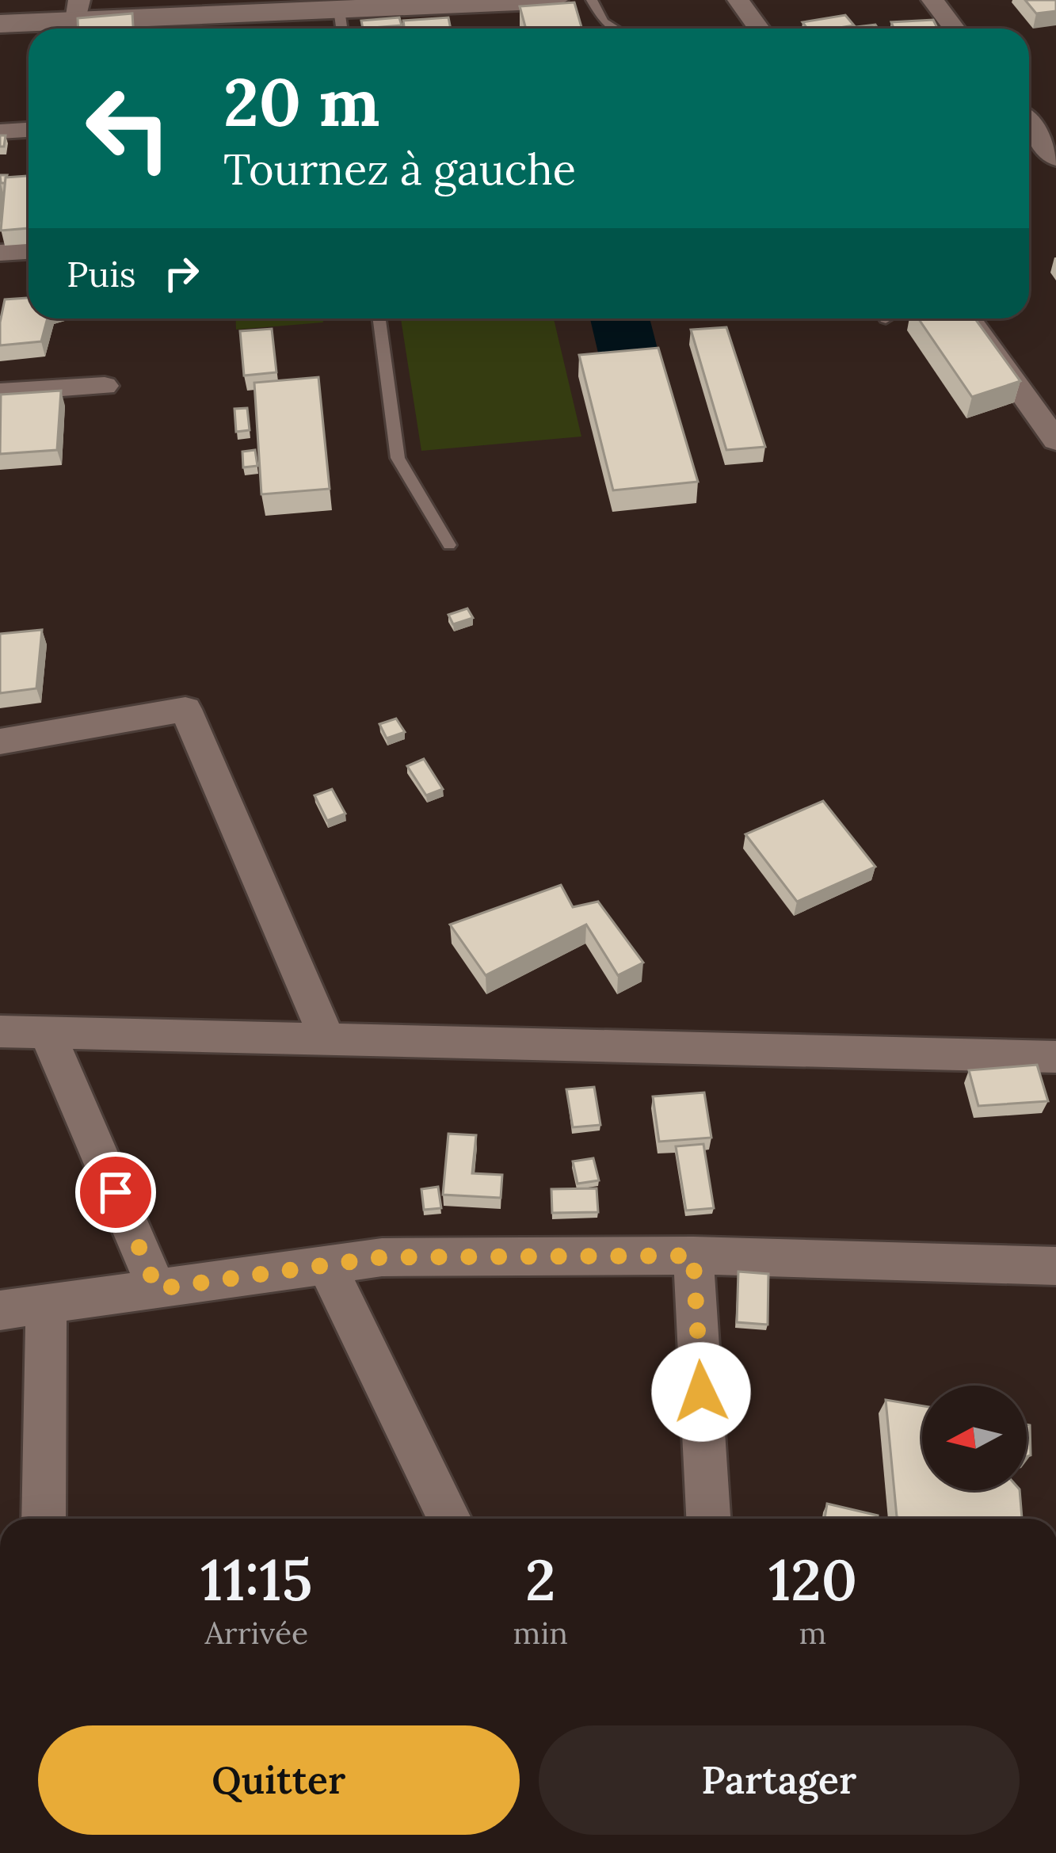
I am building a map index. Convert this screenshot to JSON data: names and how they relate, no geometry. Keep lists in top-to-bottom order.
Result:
{
  "north": "left",
  "page": {
    "turn": ["20 m", "Tournez à gauche"],
    "then": "Puis",
    "eta": [
      "11:15",
      "Arrivée",
      "2",
      "min",
      "120",
      "m"
    ],
    "buttons": ["Quitter", "Partager"]
  }
}
